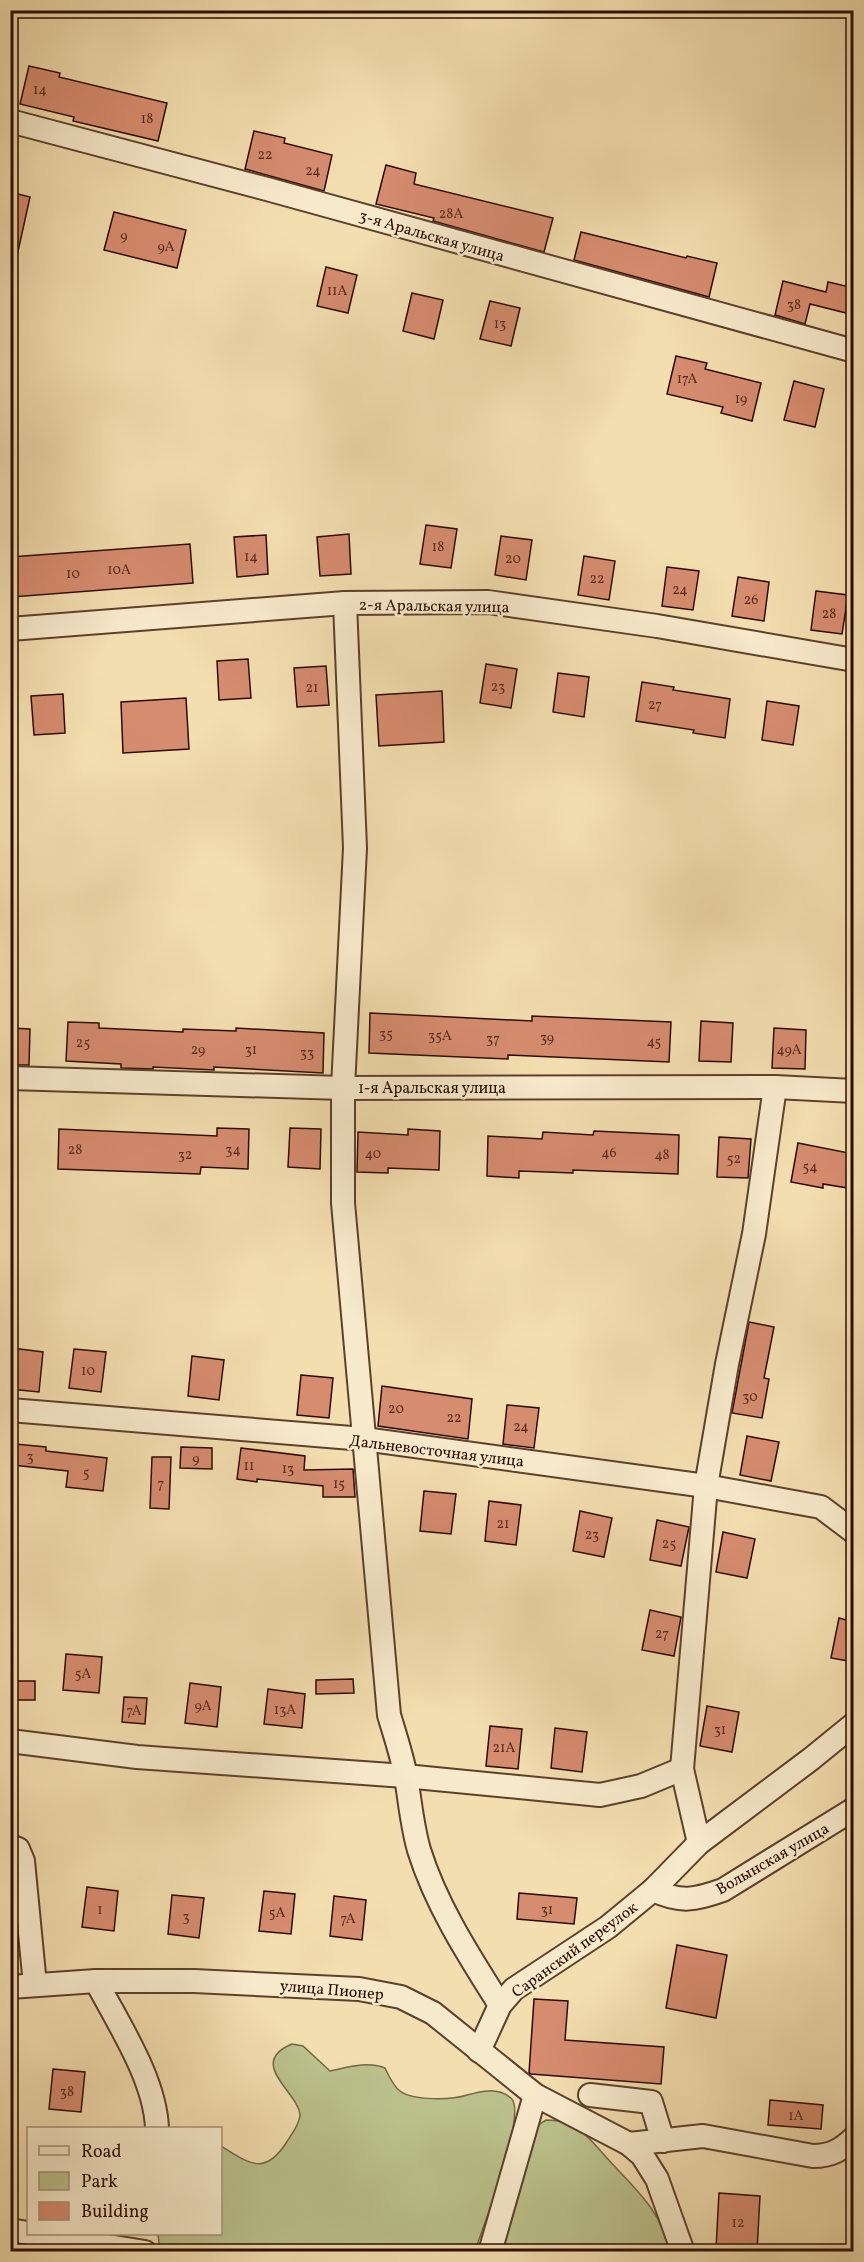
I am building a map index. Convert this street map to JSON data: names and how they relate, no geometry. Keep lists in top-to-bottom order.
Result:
{
  "streets": {
    "street": [
      "3-я Аральская улица",
      "2-я Аральская улица",
      "1-я Аральская улица",
      "Дальневосточная улица",
      "Волынская улица",
      "Саранский переулок",
      "улица Пионер"
    ]
  },
  "crossings": [
    ["Волынская улица", "Саранский переулок"],
    ["Саранский переулок", "улица Пионер"]
  ],
  "house_numbers": [
    "14",
    "18",
    "22",
    "24",
    "28А",
    "9",
    "9А",
    "11А",
    "38",
    "13",
    "17А",
    "19",
    "18",
    "14",
    "20",
    "10А",
    "10",
    "22",
    "24",
    "26",
    "28",
    "23",
    "21",
    "27",
    "35",
    "35А",
    "39",
    "37",
    "45",
    "25",
    "29",
    "31",
    "49А",
    "33",
    "28",
    "34",
    "46",
    "40",
    "32",
    "48",
    "52",
    "54",
    "10",
    "30",
    "20",
    "22",
    "24",
    "3",
    "9",
    "11",
    "13",
    "5",
    "7",
    "15",
    "21",
    "23",
    "25",
    "27",
    "5А",
    "9А",
    "13А",
    "7А",
    "31",
    "21А",
    "1",
    "31",
    "5А",
    "3",
    "7А",
    "38",
    "1А",
    "12"
  ],
  "legend": ["Road", "Park", "Building"]
}
